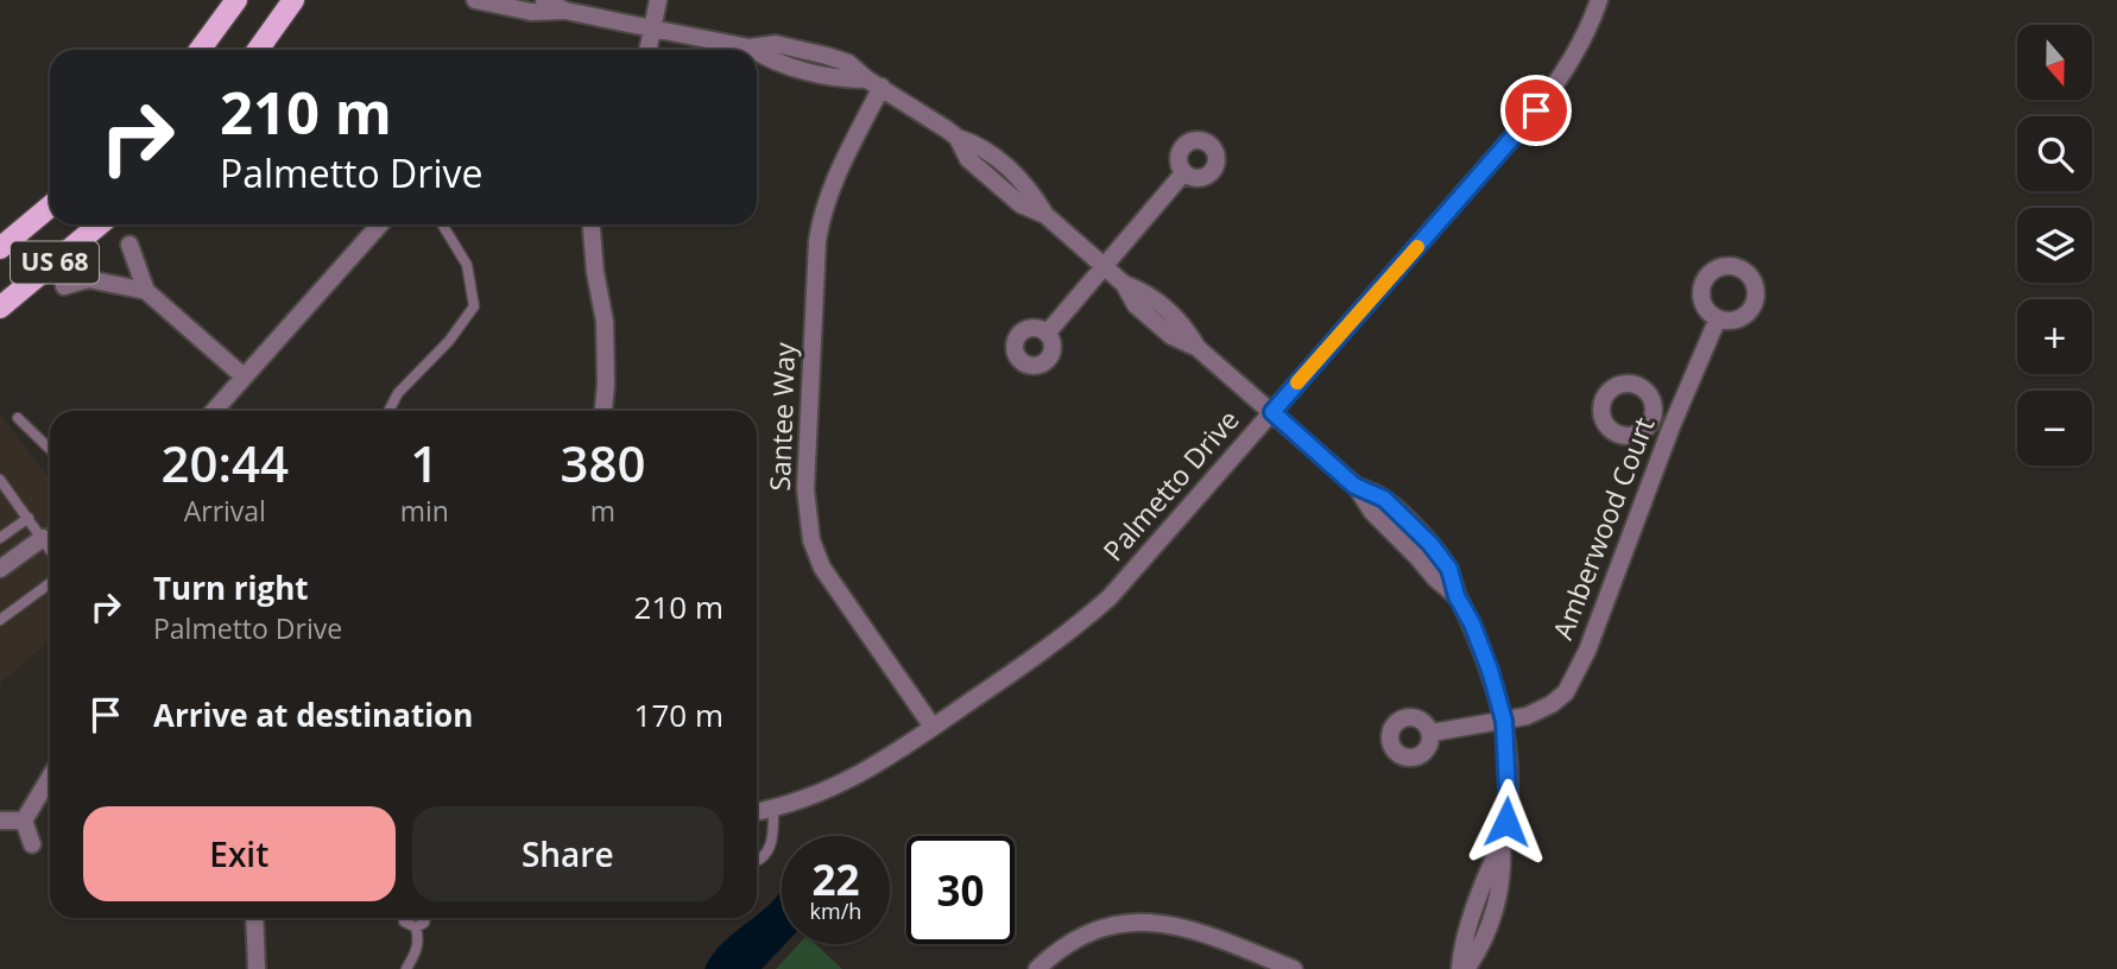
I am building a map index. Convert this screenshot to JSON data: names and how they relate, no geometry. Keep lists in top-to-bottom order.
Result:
{
  "streets": {
    "main road": ["US 68"],
    "street": ["Santee Way", "Palmetto Drive", "Amberwood Court"]
  },
  "crossings": [
    ["Santee Way", "Palmetto Drive"]
  ],
  "north": "bottom",
  "page": {
    "map_buttons": ["+", "−"],
    "turn": ["210 m", "Palmetto Drive"],
    "eta": [
      "20:44",
      "Arrival",
      "1",
      "min",
      "380",
      "m"
    ],
    "list": [
      {
        "name": "Turn right",
        "note": "Palmetto Drive",
        "value": "210 m"
      },
      {
        "name": "Arrive at destination",
        "value": "170 m"
      }
    ],
    "buttons": ["Exit", "Share"],
    "speed": "22 km/h",
    "limit": "30"
  }
}
